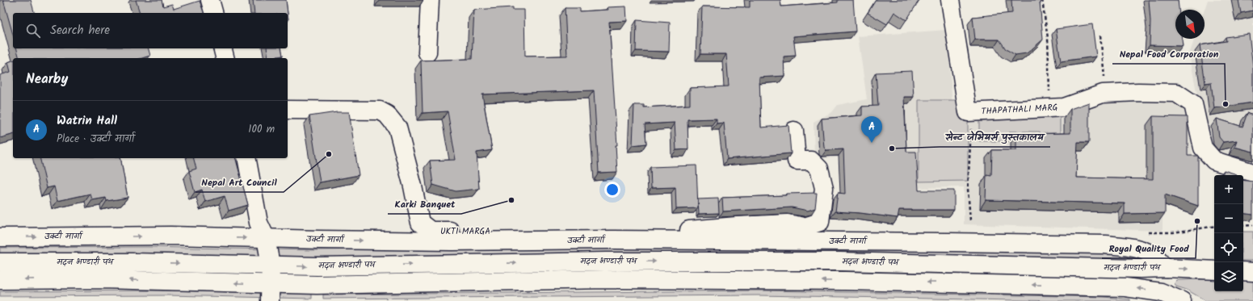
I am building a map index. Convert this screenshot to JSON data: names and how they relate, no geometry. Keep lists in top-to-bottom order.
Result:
{
  "streets": {
    "main road": [
      "THAPATHALI MARG",
      "UKTI MARGA",
      "उक्टी मार्गा",
      "मदन भण्डारी पथ"
    ]
  },
  "crossings": [
    ["उक्टी मार्गा", "मदन भण्डारी पथ"]
  ],
  "one_way": ["उक्टी मार्गा"],
  "places": [
    "Nepal Food Corporation",
    "सेन्ट जेभियर्स पुस्तकालय",
    "Nepal Art Council",
    "Karki Banquet",
    "Royal Quality Food"
  ],
  "north": "bottom right",
  "page": {
    "search": "Search here",
    "heading": "Nearby",
    "list": [
      {
        "mark": "A",
        "name": "Watrin Hall",
        "note": "Place · उक्टी मार्गा",
        "value": "100 m"
      }
    ],
    "pins": "A",
    "map_buttons": ["+", "−"]
  }
}
